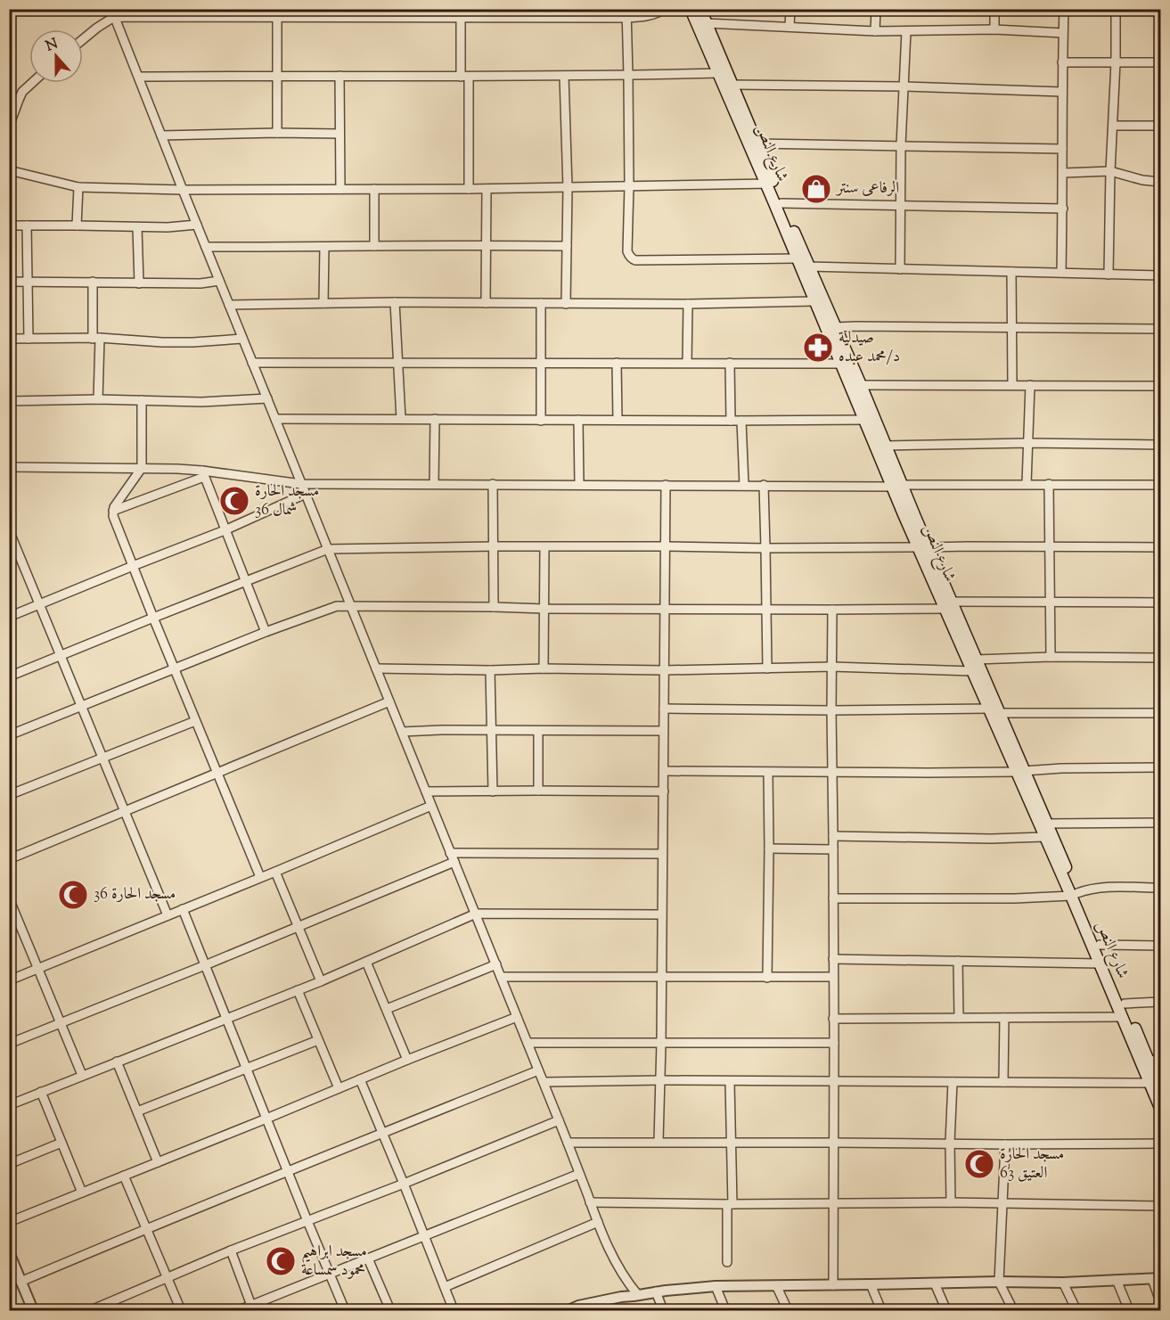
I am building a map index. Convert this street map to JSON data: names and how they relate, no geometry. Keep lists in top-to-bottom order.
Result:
{
  "streets": {
    "main road": ["شارع النص"]
  },
  "places": {
    "shop": ["الرفاعى سنتر"],
    "pharmacy": ["صيدلية د/محمد عبده"],
    "mosque": [
      "مسجد الحارة 36 شمال",
      "مسجد الحارة 36",
      "مسجد الحارة 63 العتيق",
      "مسجد ابراهيم محمود سمساعة"
    ]
  },
  "north": "top"
}
